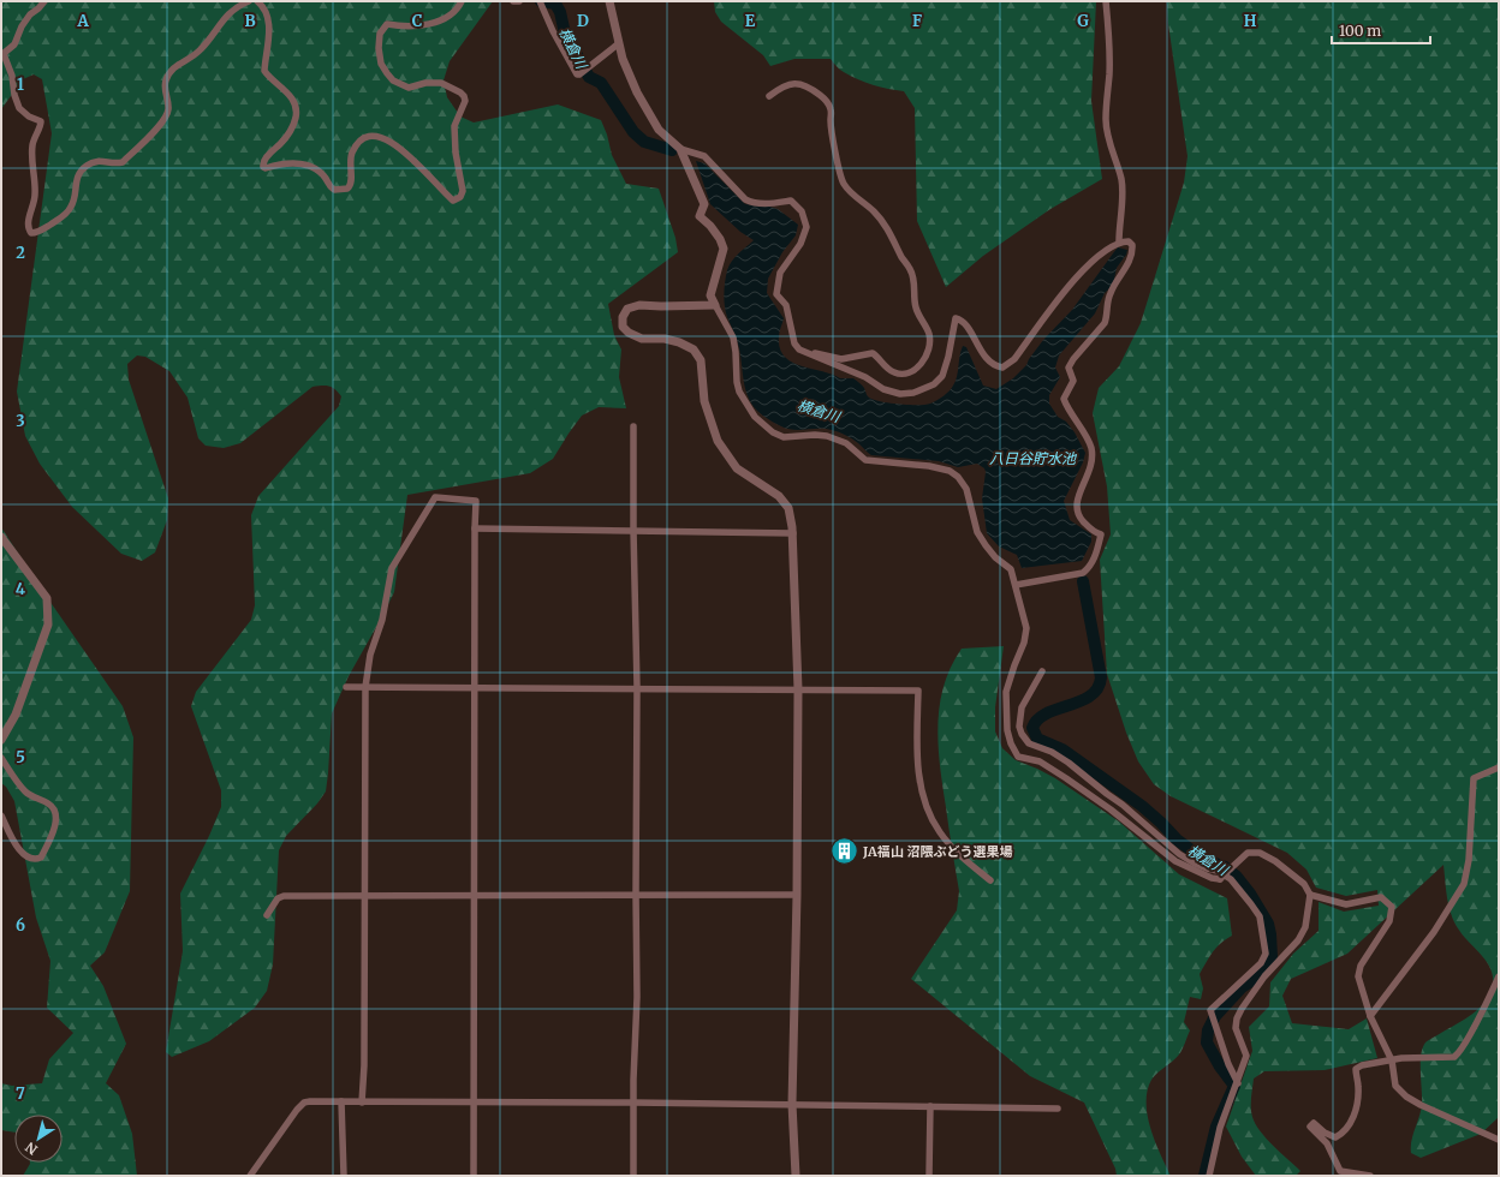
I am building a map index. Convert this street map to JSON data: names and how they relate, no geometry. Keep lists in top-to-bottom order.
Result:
{
  "water": ["横倉川", "八日谷貯水池"],
  "places": {
    "building": ["JA福山 沼隈ぶどう選果場"]
  },
  "scale_bar": "100 m",
  "north": "bottom left",
  "grid": {
    "columns": [
      "A",
      "B",
      "C",
      "D",
      "E",
      "F",
      "G",
      "H"
    ],
    "rows": [
      "1",
      "2",
      "3",
      "4",
      "5",
      "6",
      "7"
    ]
  }
}
